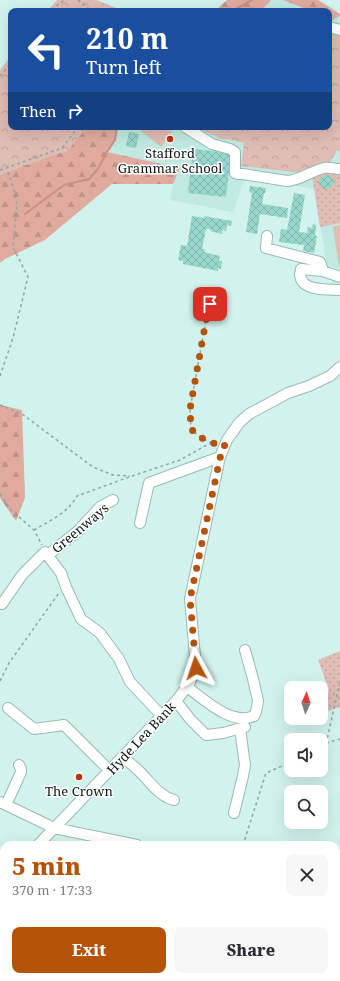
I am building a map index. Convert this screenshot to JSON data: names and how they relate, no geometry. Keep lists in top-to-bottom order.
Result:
{
  "streets": {
    "street": ["Greenways", "Hyde Lea Bank"]
  },
  "places": ["Stafford Grammar School", "The Crown"],
  "north": "top",
  "page": {
    "turn": ["210 m", "Turn left"],
    "then": "Then",
    "heading": ["5 min", "370 m · 17:33"],
    "buttons": ["Exit", "Share"]
  }
}
